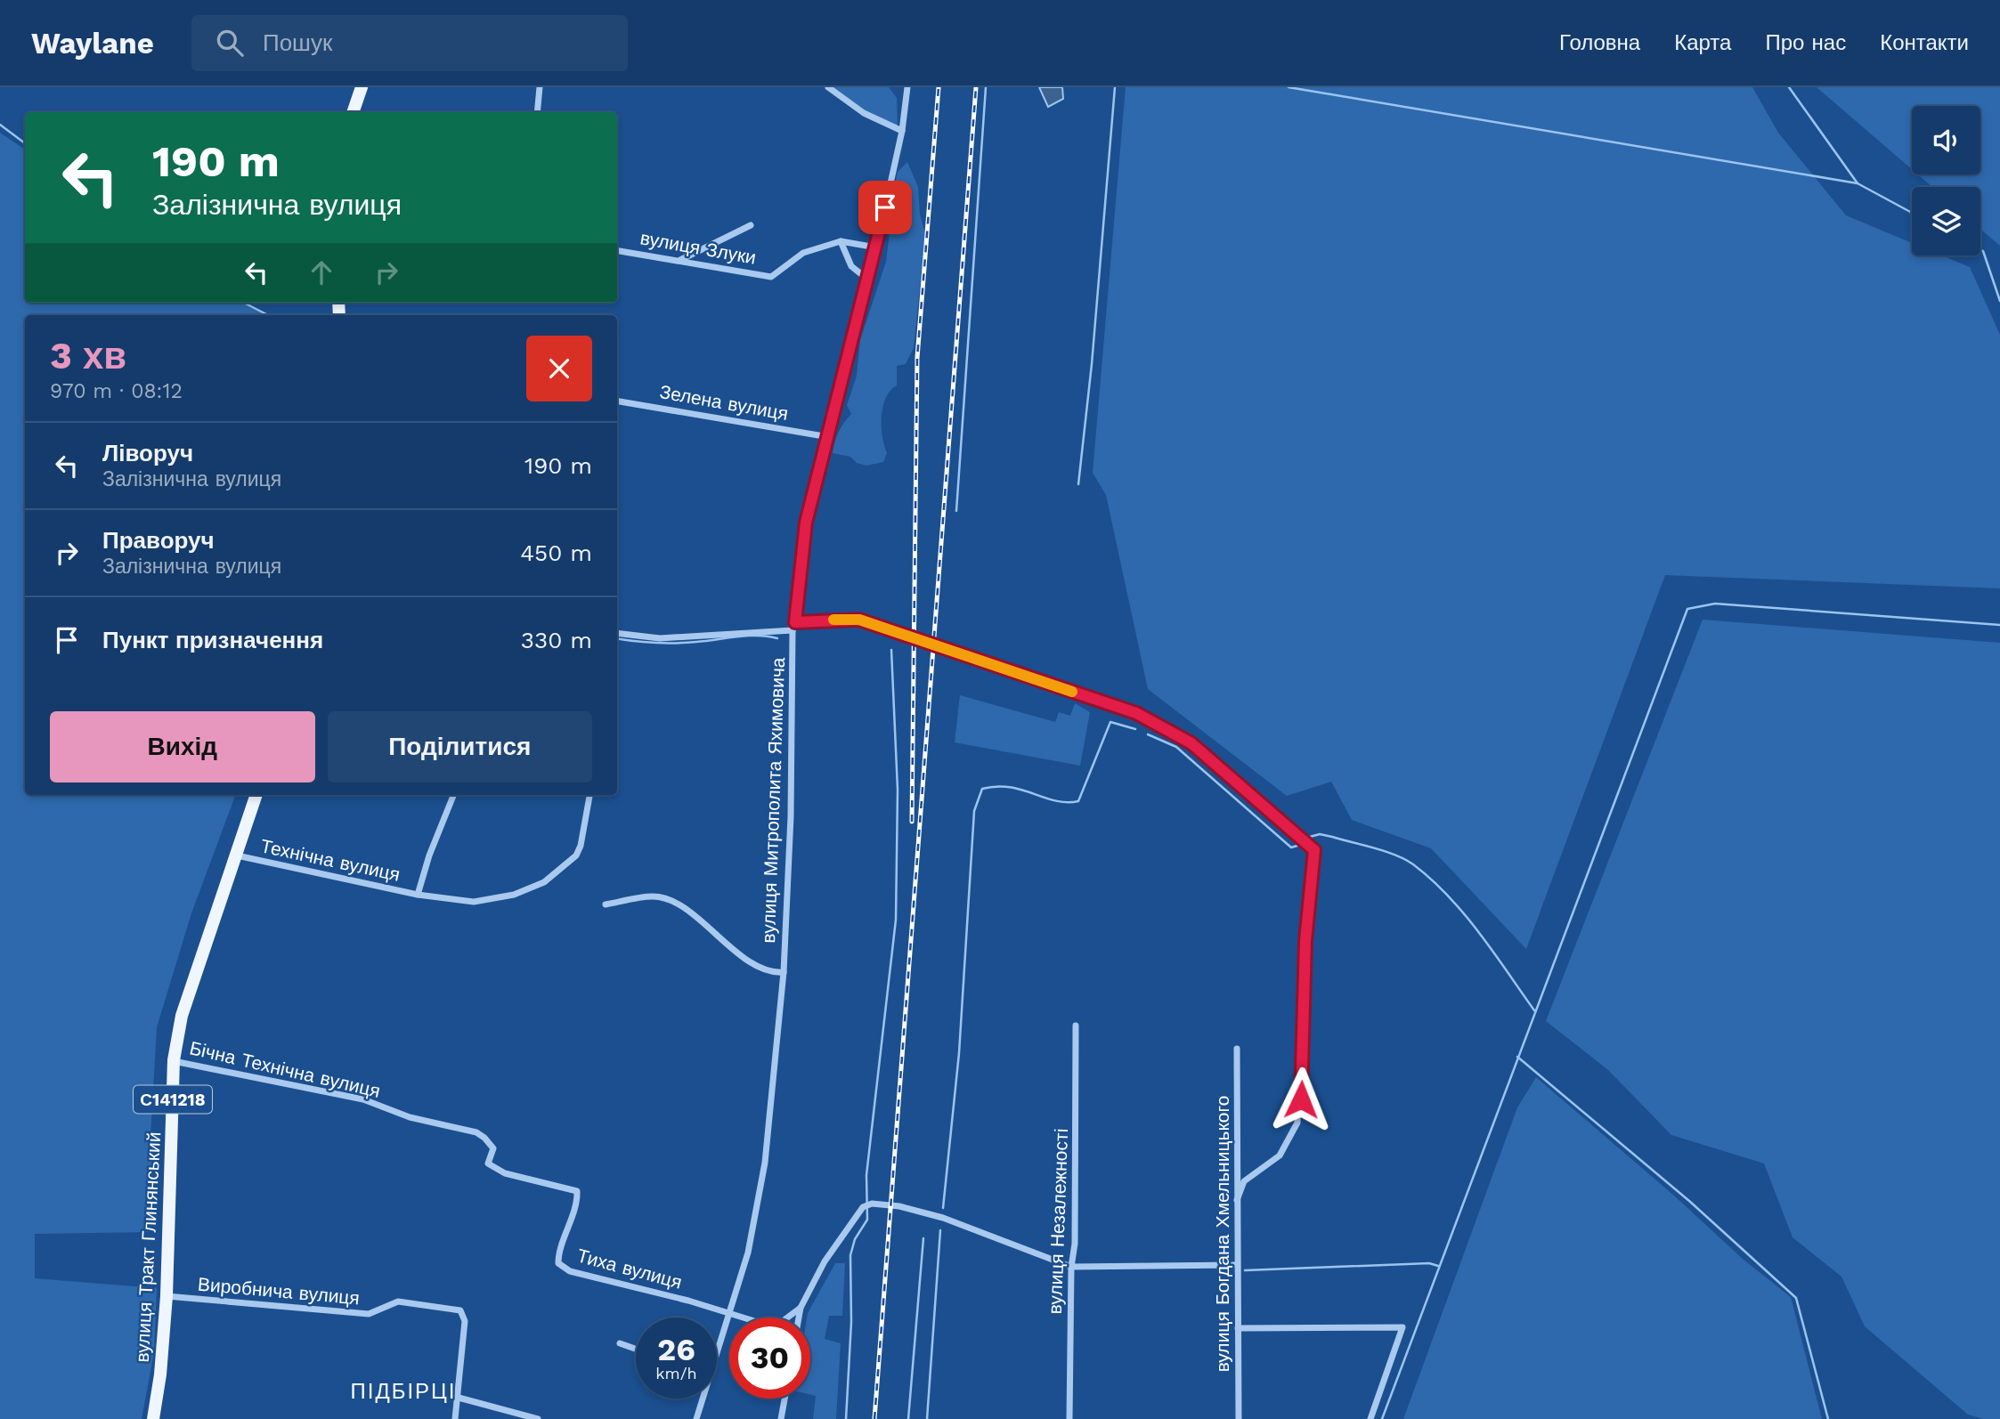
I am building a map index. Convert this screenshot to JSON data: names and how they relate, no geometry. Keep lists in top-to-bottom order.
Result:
{
  "streets": {
    "main road": ["С141218", "вулиця Тракт Глинянський"],
    "street": [
      "вулиця Злуки",
      "Зелена вулиця",
      "вулиця Митрополита Яхимовича",
      "Технічна вулиця",
      "Бічна Технічна вулиця",
      "вулиця Незалежності",
      "вулиця Богдана Хмельницького",
      "Тиха вулиця",
      "Виробнича вулиця"
    ]
  },
  "crossings": [
    ["вулиця Злуки", "вулиця Митрополита Яхимовича"],
    ["Зелена вулиця", "вулиця Митрополита Яхимовича"],
    ["вулиця Митрополита Яхимовича", "Тиха вулиця"],
    ["Технічна вулиця", "вулиця Тракт Глинянський"],
    ["Бічна Технічна вулиця", "вулиця Тракт Глинянський"],
    ["Бічна Технічна вулиця", "Тиха вулиця"],
    ["вулиця Тракт Глинянський", "Виробнича вулиця"]
  ],
  "districts": ["ПІДБІРЦІ"],
  "page": {
    "header": "Waylane",
    "search": "Пошук",
    "nav": [
      "Головна",
      "Карта",
      "Про нас",
      "Контакти"
    ],
    "turn": ["190 m", "Залізнична вулиця"],
    "heading": ["3 хв", "970 m · 08:12"],
    "list": [
      {
        "name": "Ліворуч",
        "note": "Залізнична вулиця",
        "value": "190 m"
      },
      {
        "name": "Праворуч",
        "note": "Залізнична вулиця",
        "value": "450 m"
      },
      {
        "name": "Пункт призначення",
        "value": "330 m"
      }
    ],
    "buttons": ["Вихід", "Поділитися"],
    "speed": "26 km/h",
    "limit": "30"
  }
}
